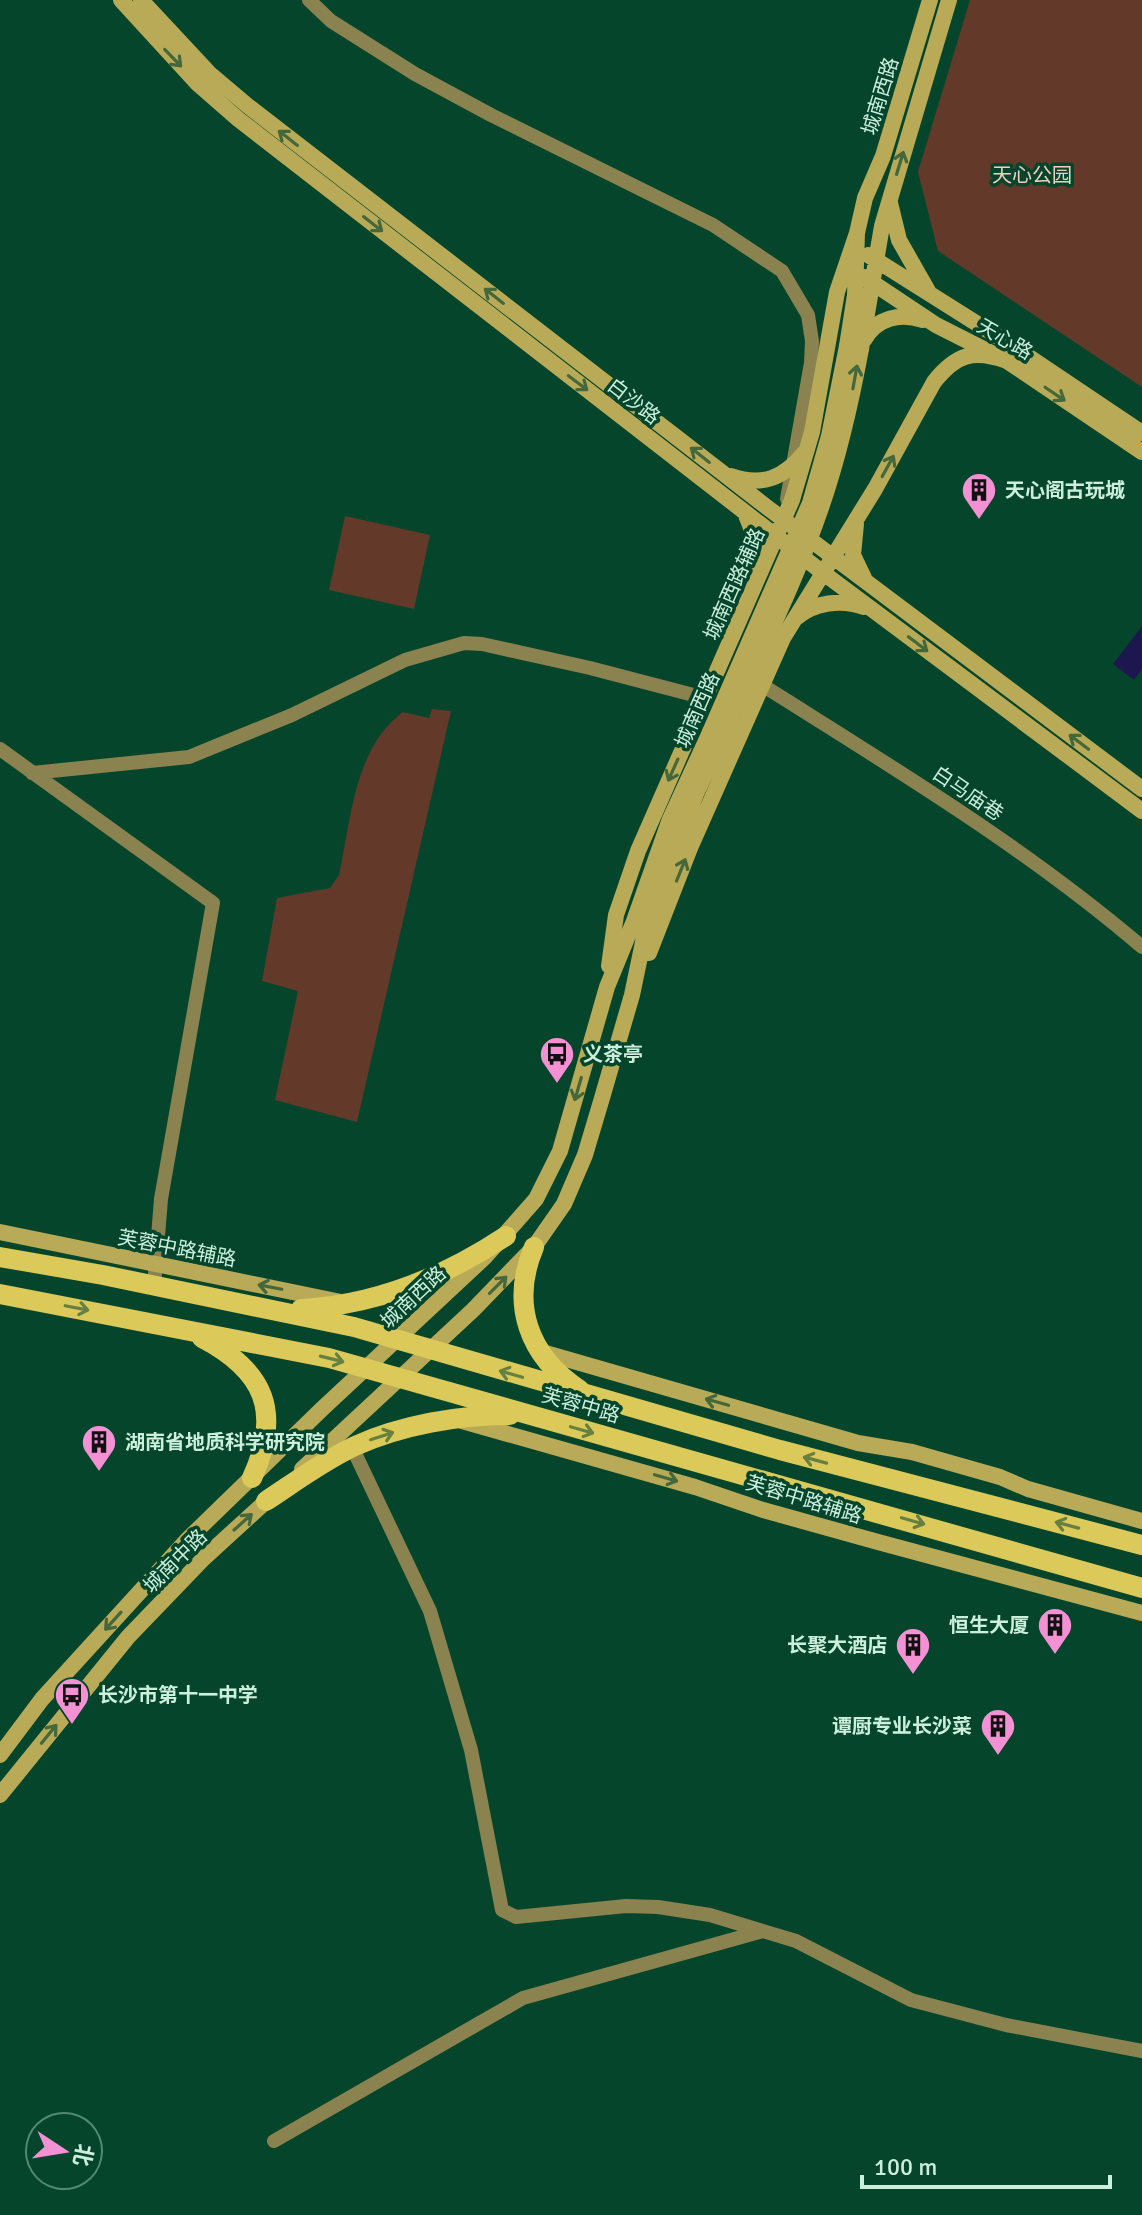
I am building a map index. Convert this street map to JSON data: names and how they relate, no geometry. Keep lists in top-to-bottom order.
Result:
{
  "streets": {
    "main road": [
      "城南西路",
      "天心路",
      "白沙路",
      "城南西路辅路",
      "芙蓉中路辅路",
      "芙蓉中路",
      "城南中路"
    ],
    "street": ["白马庙巷"]
  },
  "crossings": [
    ["城南西路", "天心路"],
    ["城南西路", "城南西路辅路"],
    ["城南西路", "芙蓉中路"],
    ["城南西路", "城南中路"],
    ["天心路", "城南西路辅路"],
    ["白沙路", "城南西路辅路"],
    ["芙蓉中路辅路", "芙蓉中路"],
    ["芙蓉中路", "城南中路"]
  ],
  "parks": ["天心公园"],
  "places": {
    "building": [
      "天心阁古玩城",
      "湖南省地质科学研究院",
      "恒生大厦",
      "长聚大酒店",
      "谭厨专业长沙菜"
    ],
    "bus stop": ["义茶亭", "长沙市第十一中学"]
  },
  "scale_bar": "100 m",
  "north": "right"
}
